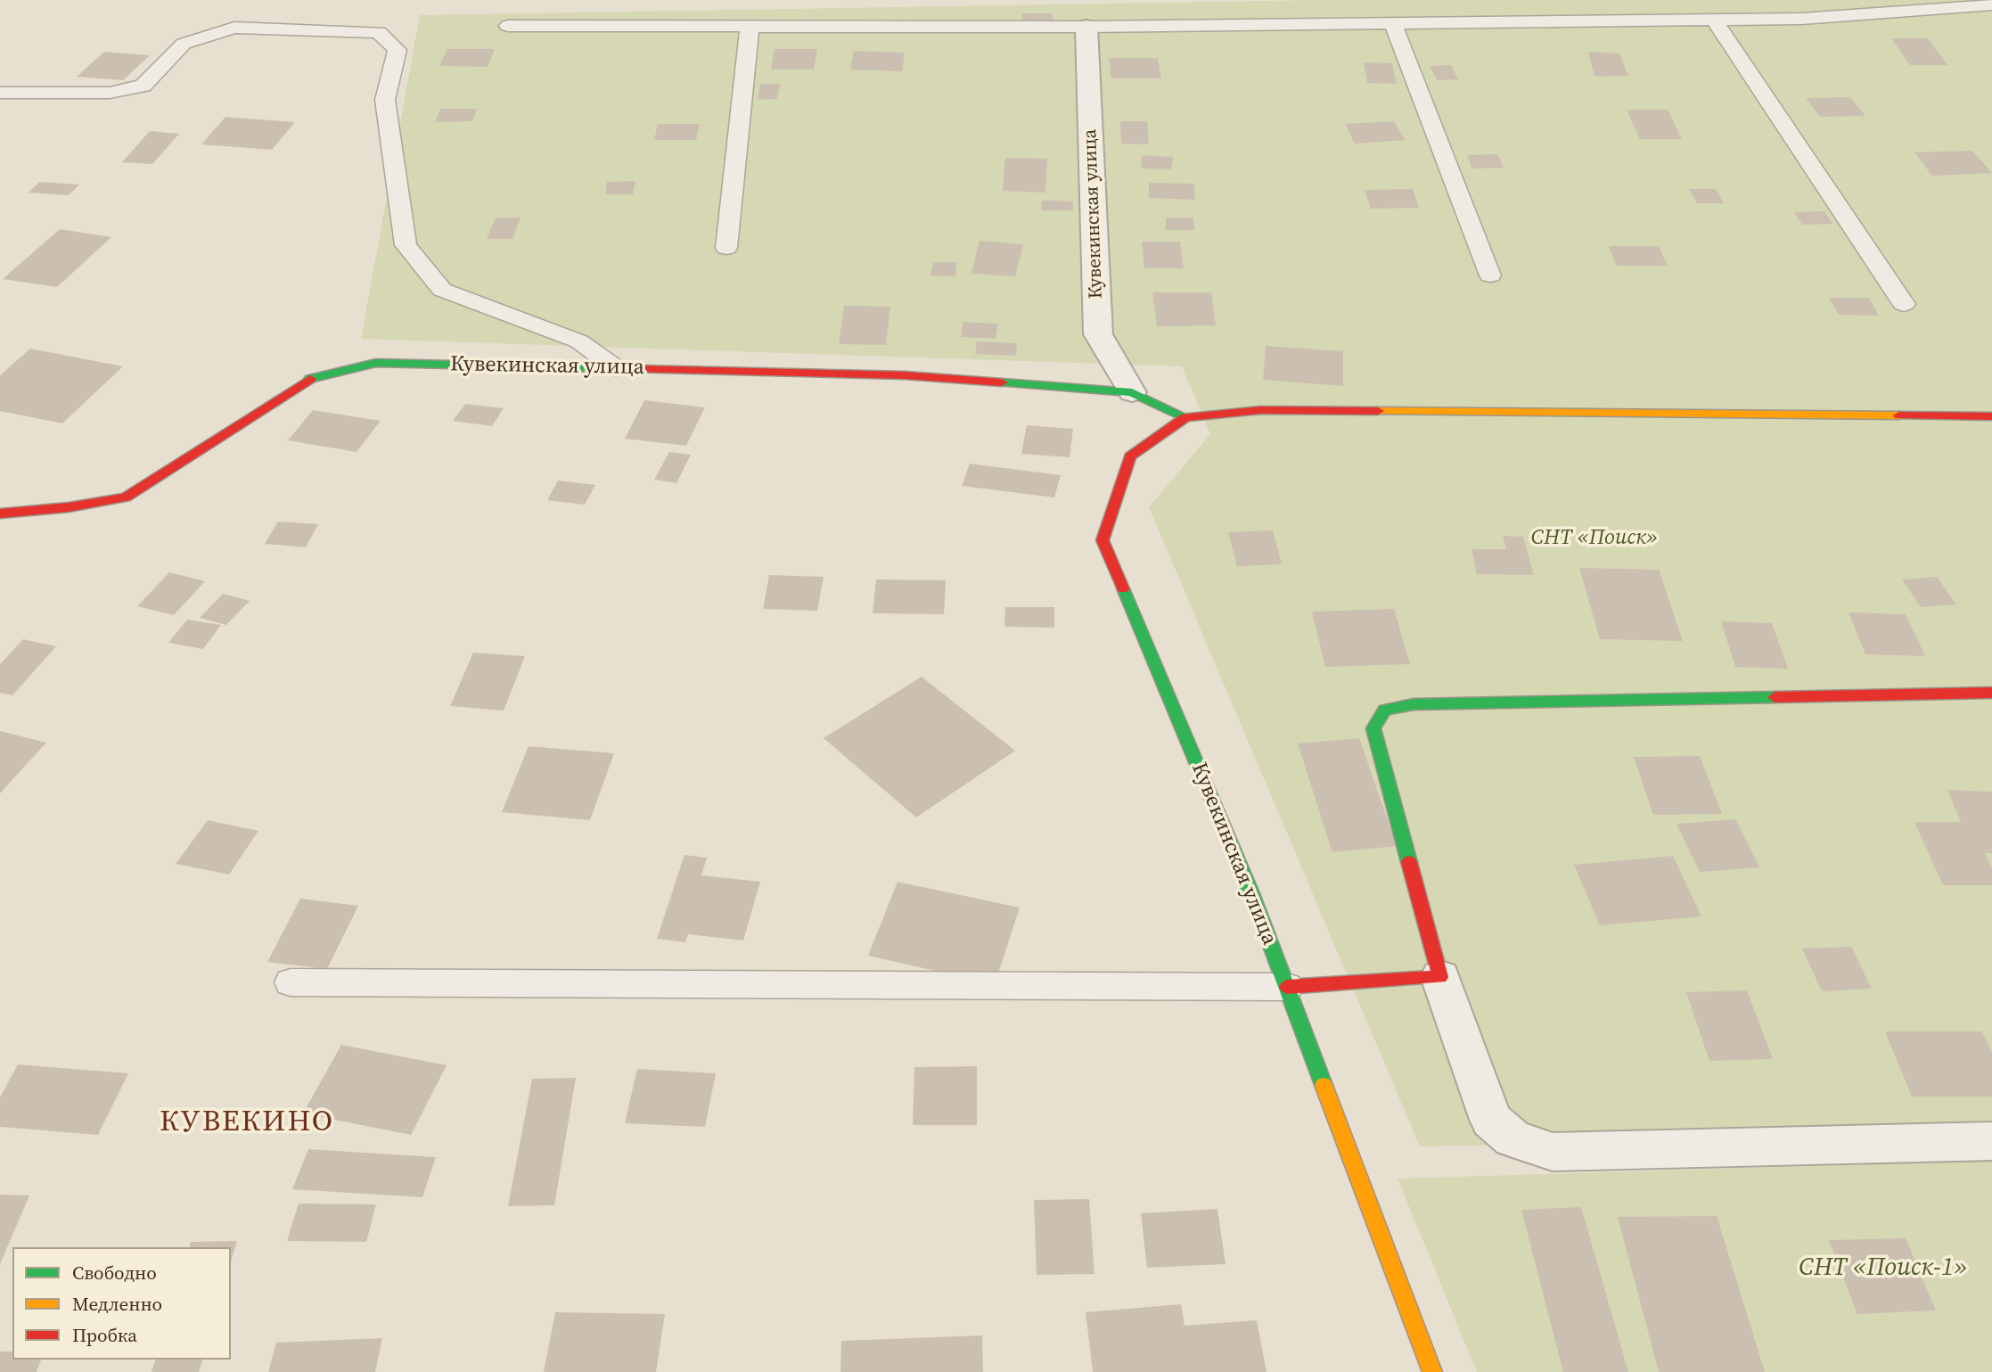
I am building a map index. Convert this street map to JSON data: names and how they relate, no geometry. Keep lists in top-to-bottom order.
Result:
{
  "streets": {
    "street": ["Кувекинская улица"]
  },
  "districts": ["КУВЕКИНО"],
  "parks": ["СНТ «Поиск»", "СНТ «Поиск-1»"],
  "legend": ["Свободно", "Медленно", "Пробка"]
}
